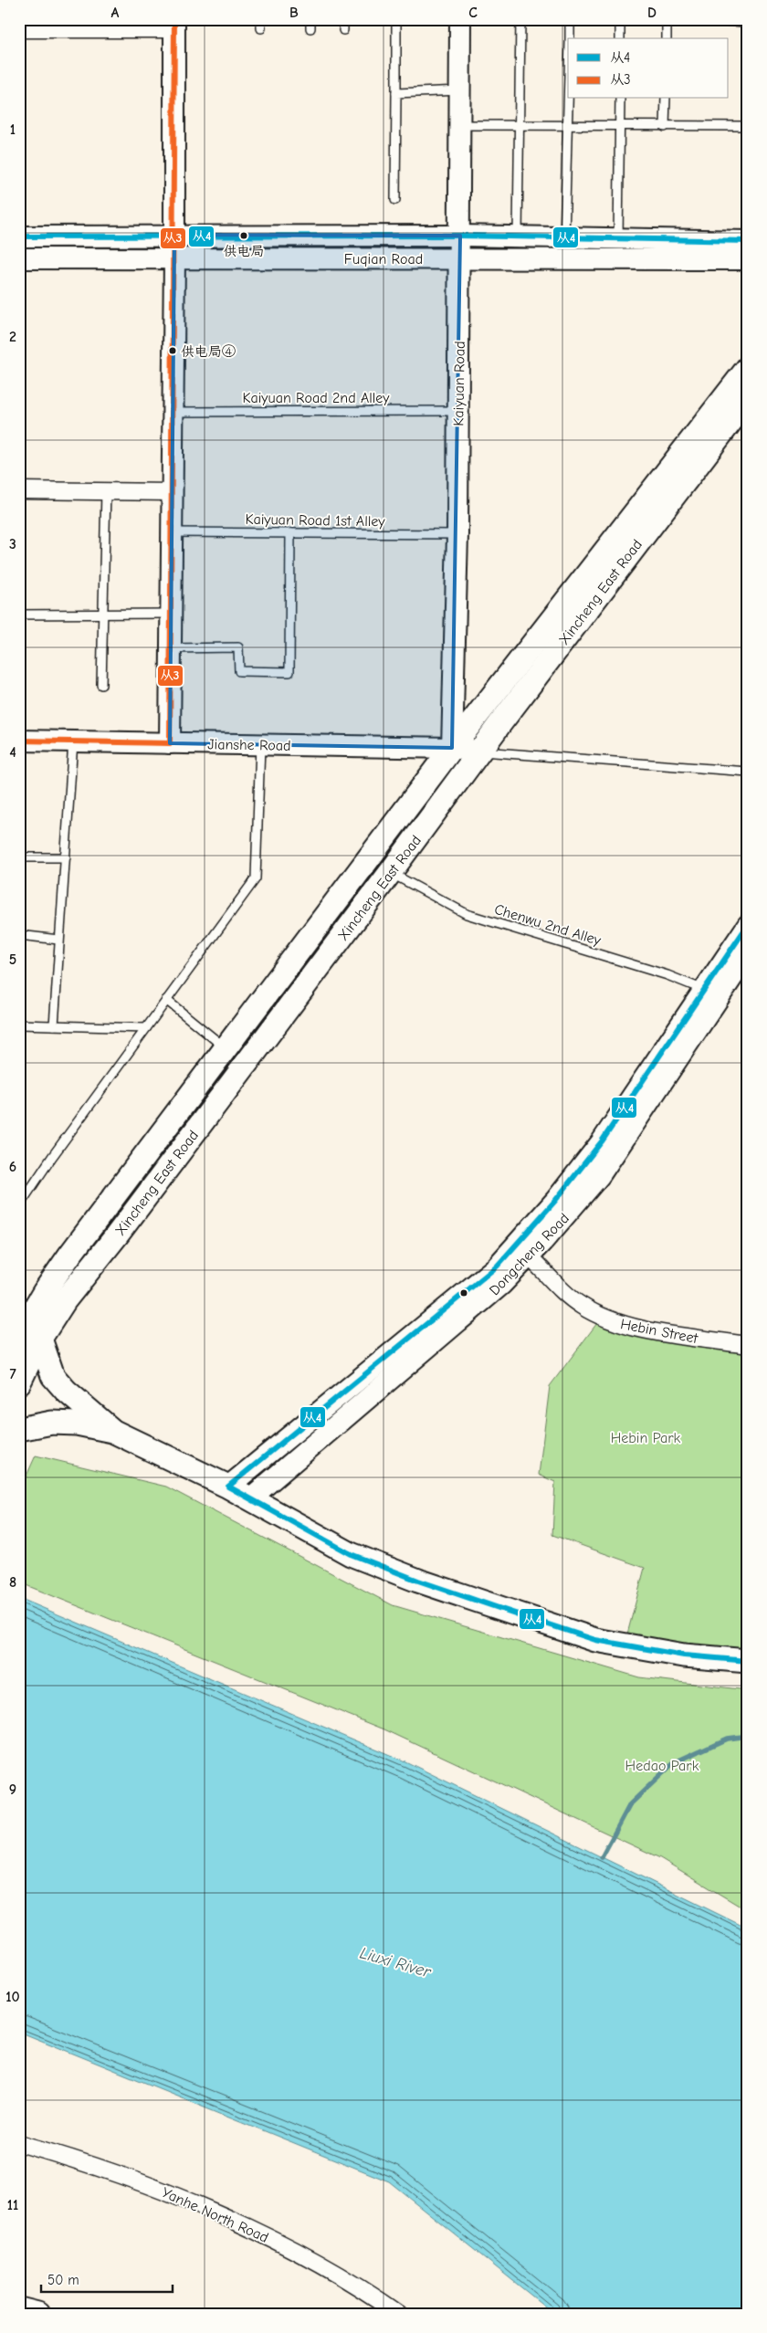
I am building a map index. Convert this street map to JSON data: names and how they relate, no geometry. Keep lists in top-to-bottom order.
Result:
{
  "streets": {
    "main road": ["Xincheng East Road"],
    "street": [
      "Fuqian Road",
      "Kaiyuan Road",
      "Jianshe Road",
      "Dongcheng Road",
      "Hebin Street",
      "Yanhe North Road"
    ],
    "lane": ["Kaiyuan Road 2nd Alley", "Kaiyuan Road 1st Alley", "Chenwu 2nd Alley"]
  },
  "crossings": [
    ["Fuqian Road", "Kaiyuan Road"],
    ["Kaiyuan Road", "Kaiyuan Road 2nd Alley"],
    ["Kaiyuan Road", "Kaiyuan Road 1st Alley"],
    ["Kaiyuan Road", "Xincheng East Road"],
    ["Kaiyuan Road", "Jianshe Road"],
    ["Xincheng East Road", "Jianshe Road"],
    ["Xincheng East Road", "Chenwu 2nd Alley"],
    ["Chenwu 2nd Alley", "Dongcheng Road"],
    ["Dongcheng Road", "Hebin Street"]
  ],
  "water": ["Liuxi River"],
  "parks": ["Hebin Park", "Hedao Park"],
  "places": ["供电局", "供电局④"],
  "lines": ["transit line 从3", "transit line 从4"],
  "legend": ["从4", "从3"],
  "scale_bar": "50 m",
  "grid": {
    "columns": [
      "A",
      "B",
      "C",
      "D"
    ],
    "rows": [
      "1",
      "2",
      "3",
      "4",
      "5",
      "6",
      "7",
      "8",
      "9",
      "10",
      "11"
    ]
  }
}
